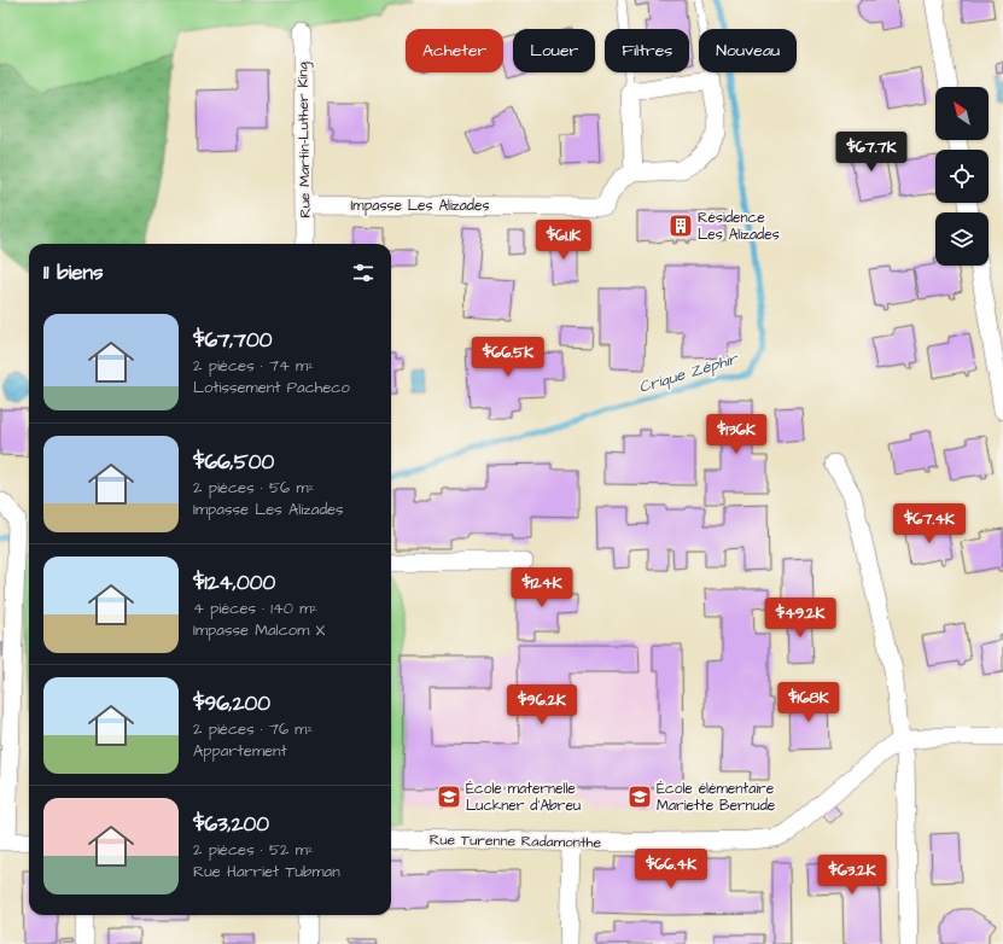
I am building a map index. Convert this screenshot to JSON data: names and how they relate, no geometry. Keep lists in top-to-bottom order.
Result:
{
  "streets": {
    "street": ["Rue Martin-Luther King", "Impasse Les Alizades", "Rue Turenne Radamonthe"]
  },
  "crossings": [
    ["Rue Martin-Luther King", "Impasse Les Alizades"]
  ],
  "water": ["Crique Zéphir"],
  "places": {
    "building": ["Résidence Les Alizades"],
    "school or university": ["École maternelle Luckner d'Abreu", "École élémentaire Mariette Bernude"]
  },
  "north": "top left",
  "page": {
    "chip": [
      "Acheter",
      "Louer",
      "Filtres",
      "Nouveau"
    ],
    "price": [
      "$67.7K",
      "$61.1K",
      "$66.5K",
      "$136K",
      "$67.4K",
      "$124K",
      "$49.2K",
      "$168K",
      "$96.2K",
      "$66.4K",
      "$63.2K"
    ],
    "heading": "11 biens",
    "list": [
      {
        "name": "$67,700",
        "note": "2 pièces · 74 m² · Lotissement Pacheco"
      },
      {
        "name": "$66,500",
        "note": "2 pièces · 56 m² · Impasse Les Alizades"
      },
      {
        "name": "$124,000",
        "note": "4 pièces · 140 m² · Impasse Malcom X"
      },
      {
        "name": "$96,200",
        "note": "2 pièces · 76 m² · Appartement"
      },
      {
        "name": "$63,200",
        "note": "2 pièces · 52 m² · Rue Harriet Tubman"
      }
    ]
  }
}
